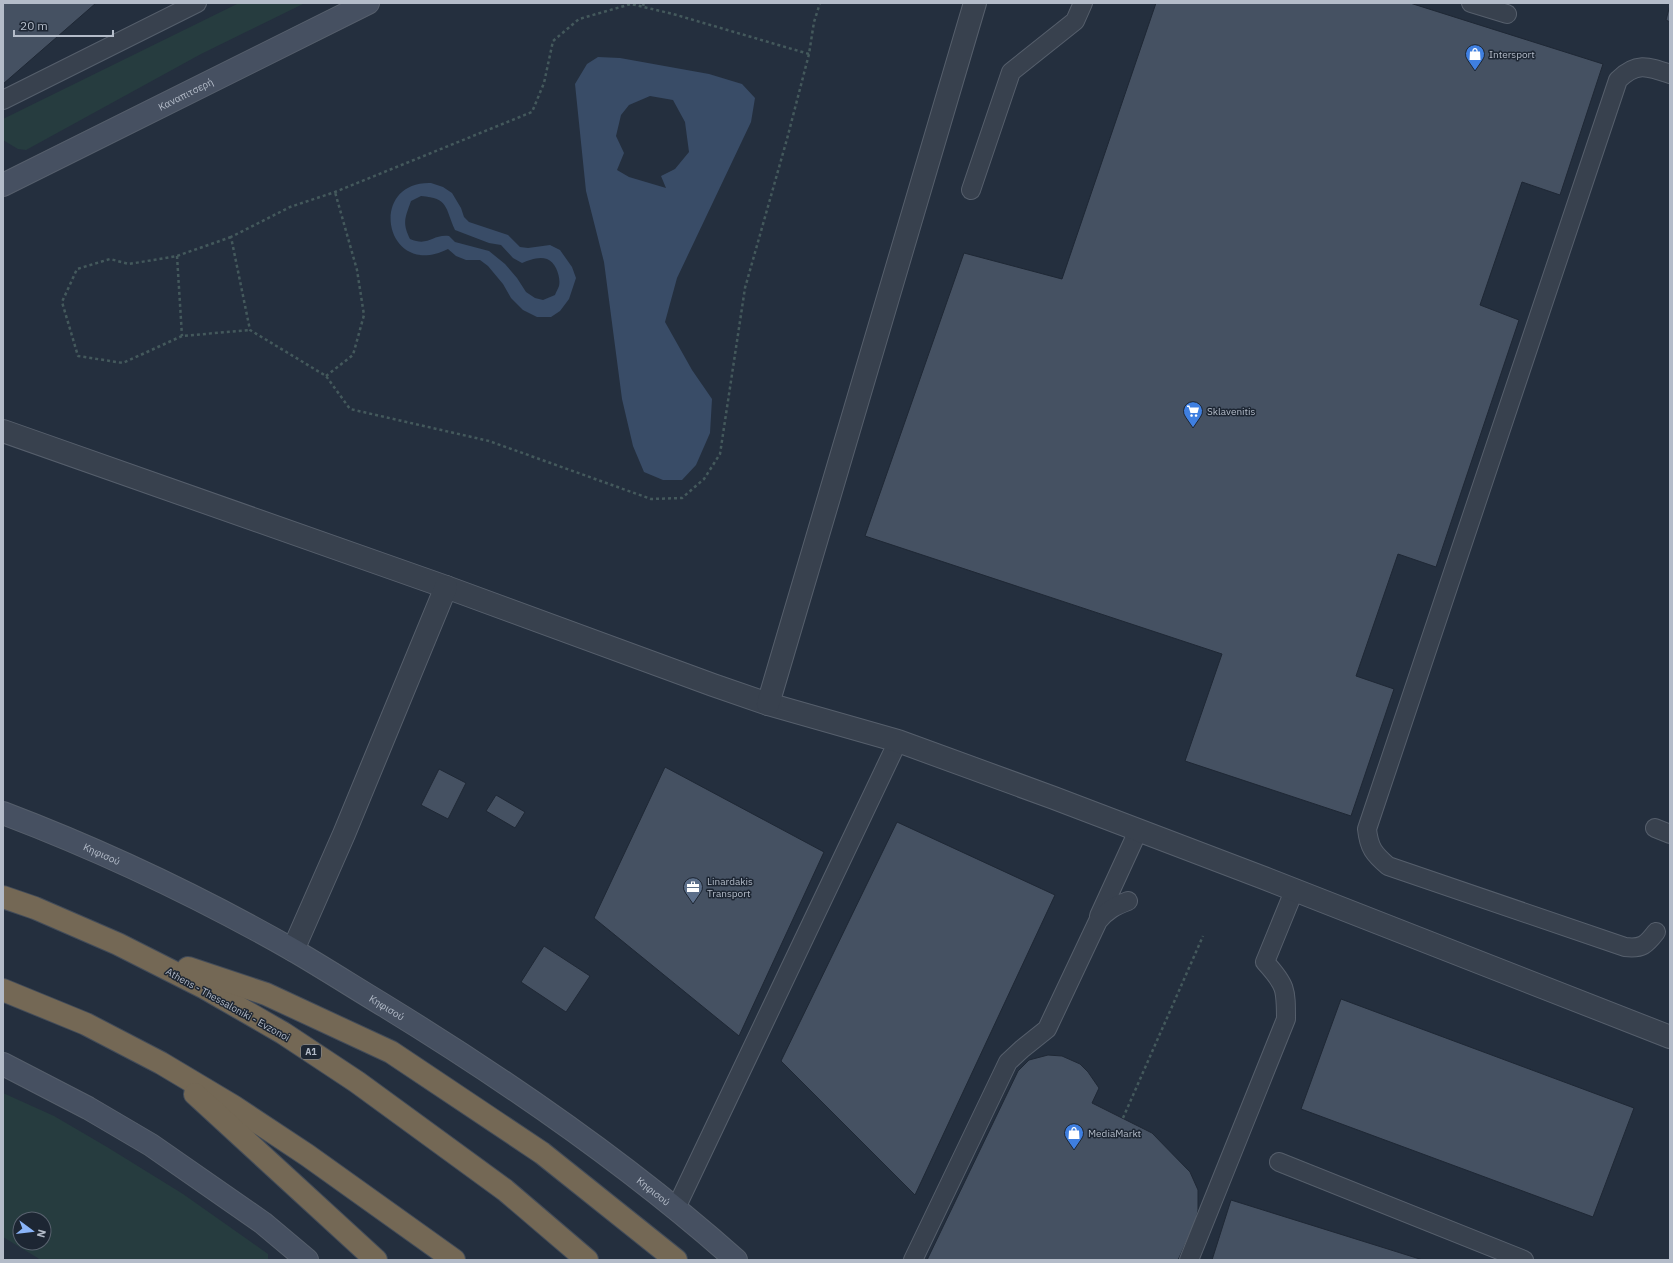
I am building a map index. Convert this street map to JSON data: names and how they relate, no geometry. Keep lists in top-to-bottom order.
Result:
{
  "streets": {
    "highway": ["Athens - Thessaloniki - Evzonoi", "Α1"],
    "street": ["Καναπιτσερή", "Κηφισού"]
  },
  "places": {
    "shop": ["Intersport", "MediaMarkt"],
    "supermarket": ["Sklavenitis"],
    "office": ["Linardakis Transport"]
  },
  "scale_bar": "20 m",
  "north": "right"
}
